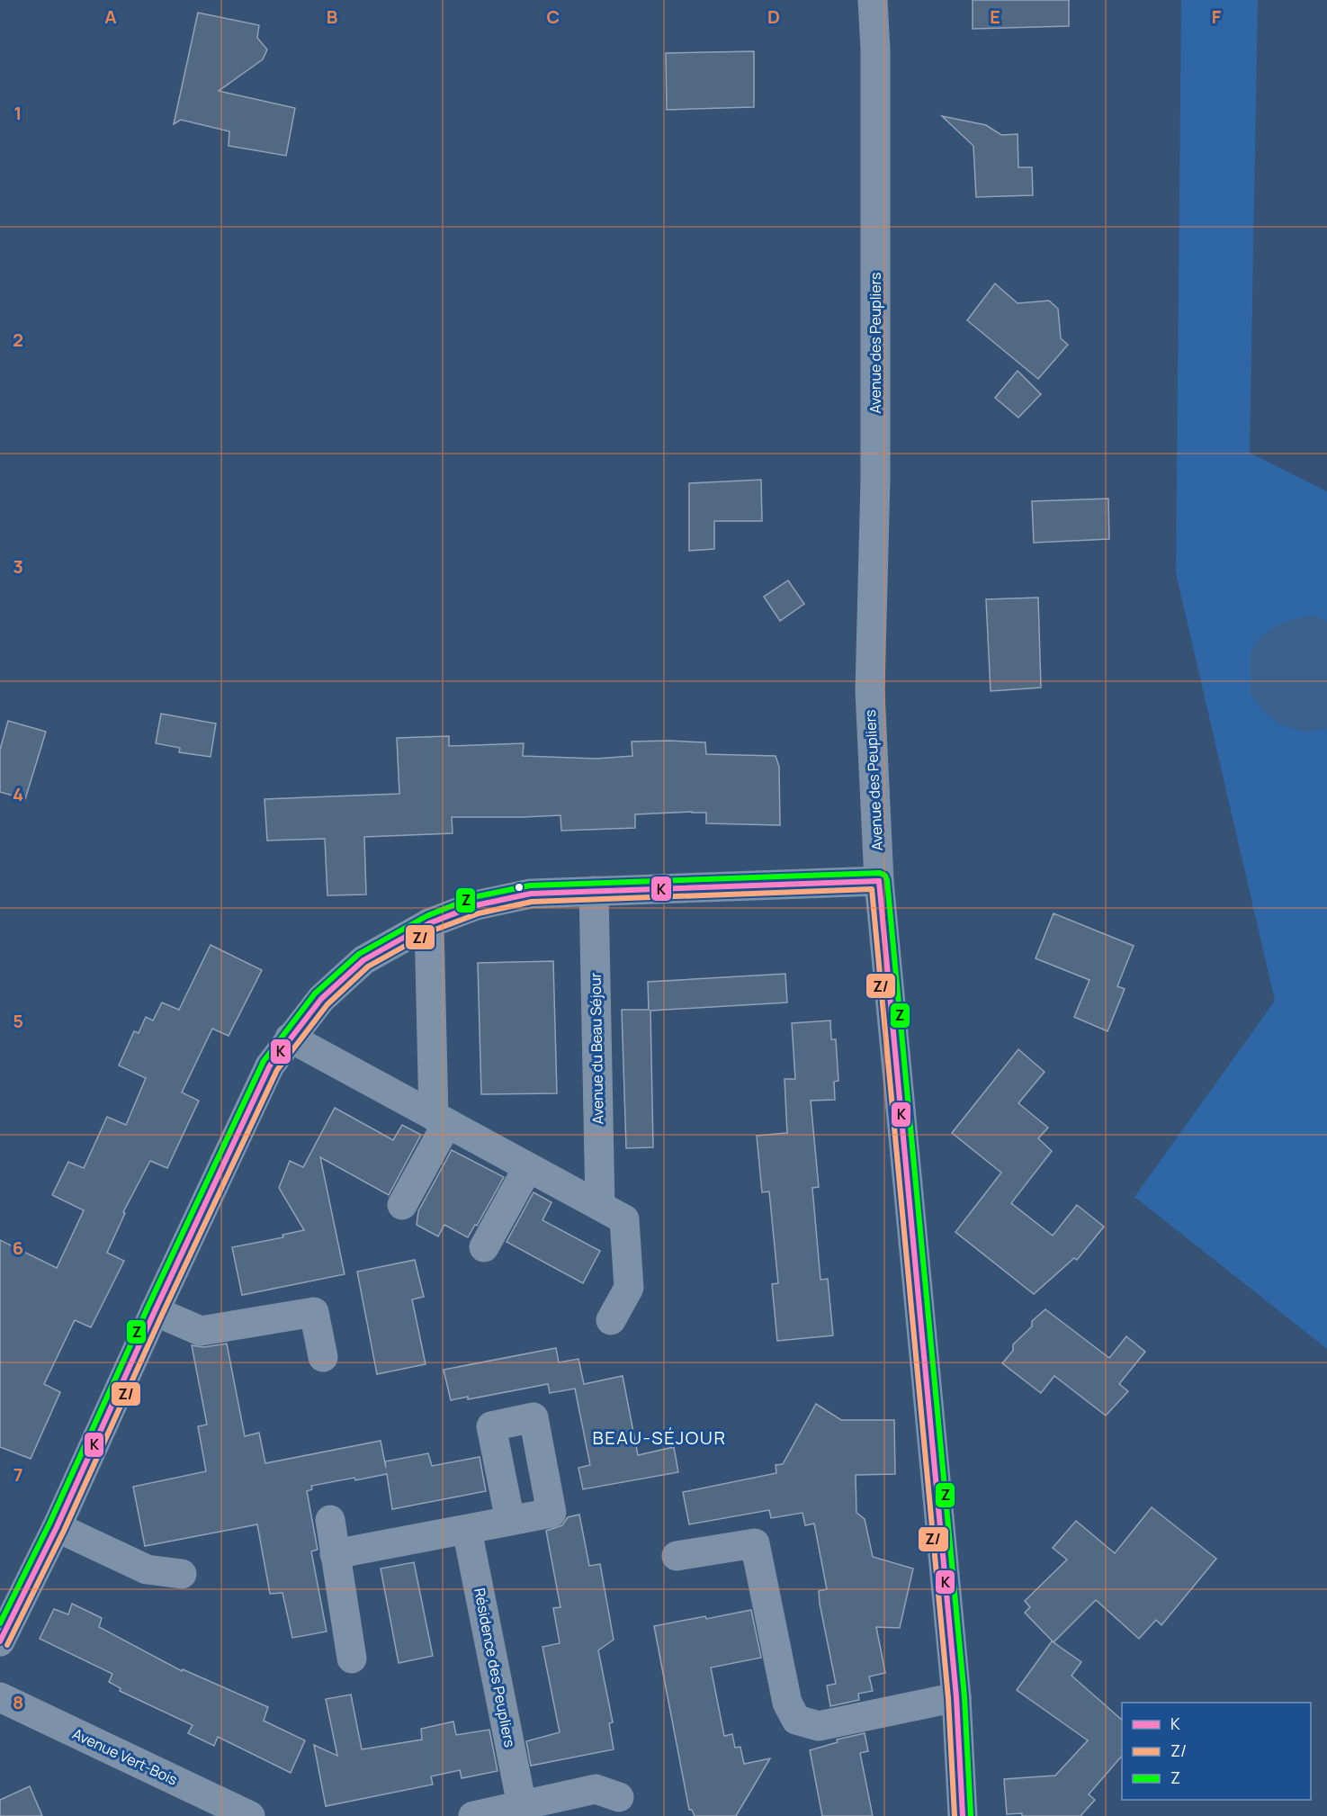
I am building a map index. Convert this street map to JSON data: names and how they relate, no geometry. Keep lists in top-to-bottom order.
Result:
{
  "streets": {
    "street": [
      "Avenue des Peupliers",
      "Avenue du Beau Séjour",
      "Résidence des Peupliers",
      "Avenue Vert-Bois"
    ]
  },
  "districts": ["BEAU-SÉJOUR"],
  "lines": ["transit line Z", "transit line K", "transit line Z/"],
  "legend": ["K", "Z/", "Z"],
  "grid": {
    "columns": [
      "A",
      "B",
      "C",
      "D",
      "E",
      "F"
    ],
    "rows": [
      "1",
      "2",
      "3",
      "4",
      "5",
      "6",
      "7",
      "8"
    ]
  }
}
